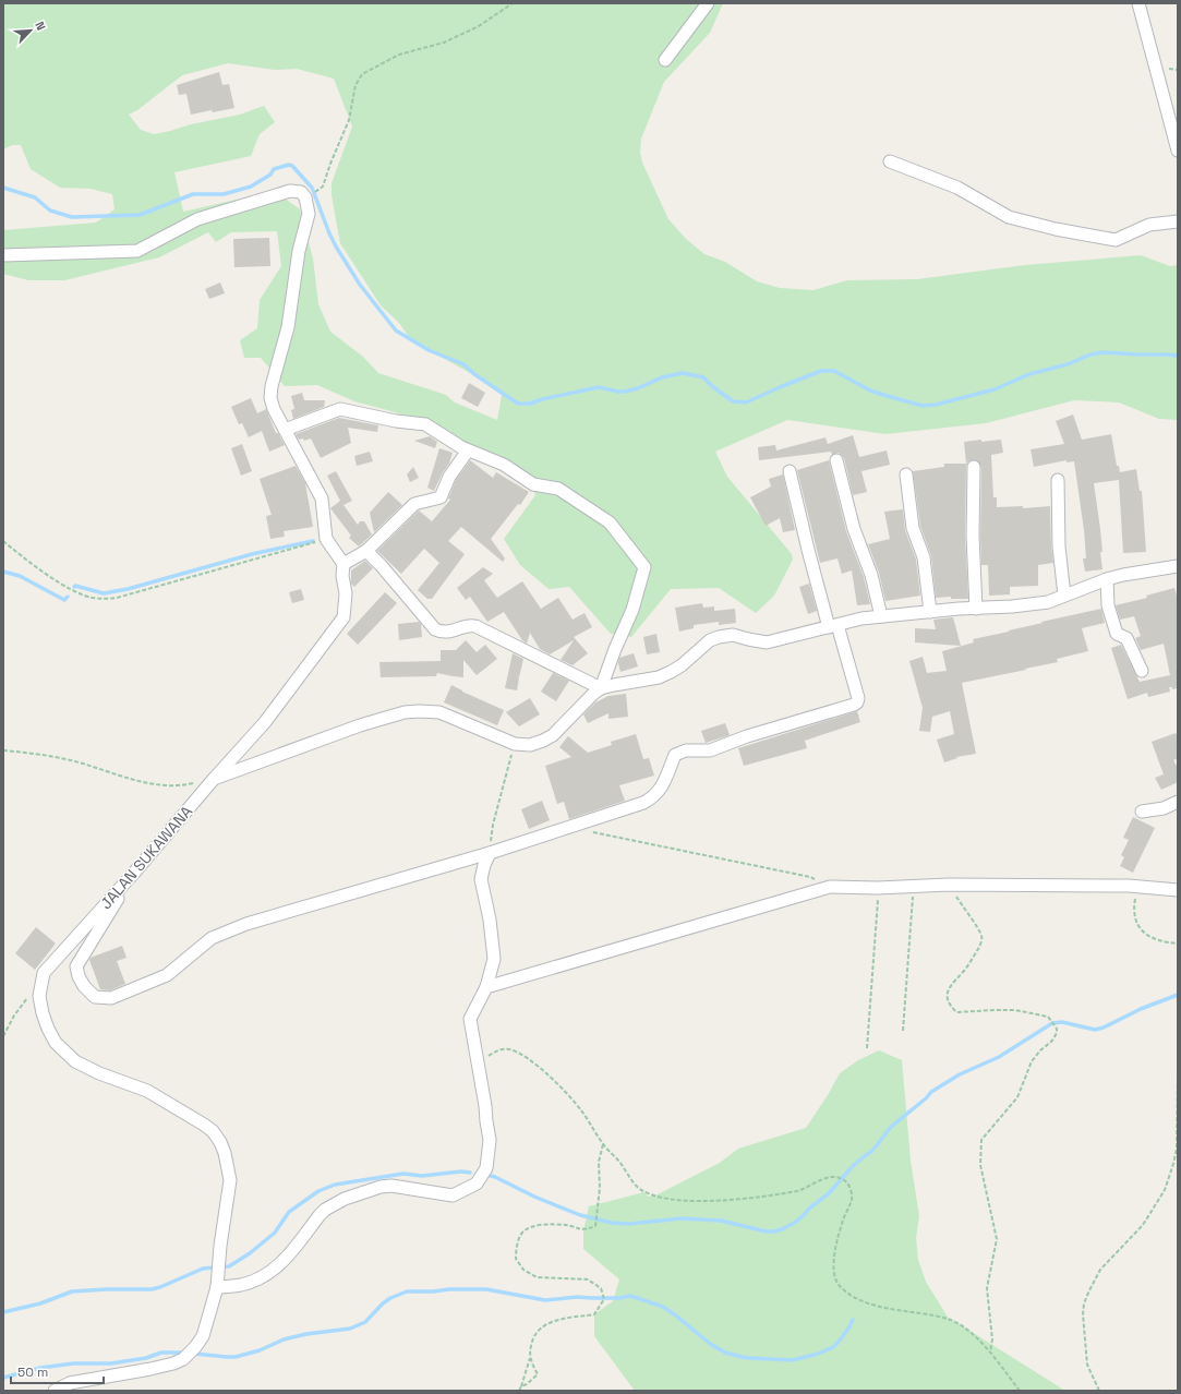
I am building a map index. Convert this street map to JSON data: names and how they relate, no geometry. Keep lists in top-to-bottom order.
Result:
{
  "streets": {
    "street": ["JALAN SUKAWANA"]
  },
  "scale_bar": "50 m",
  "north": "top right"
}
